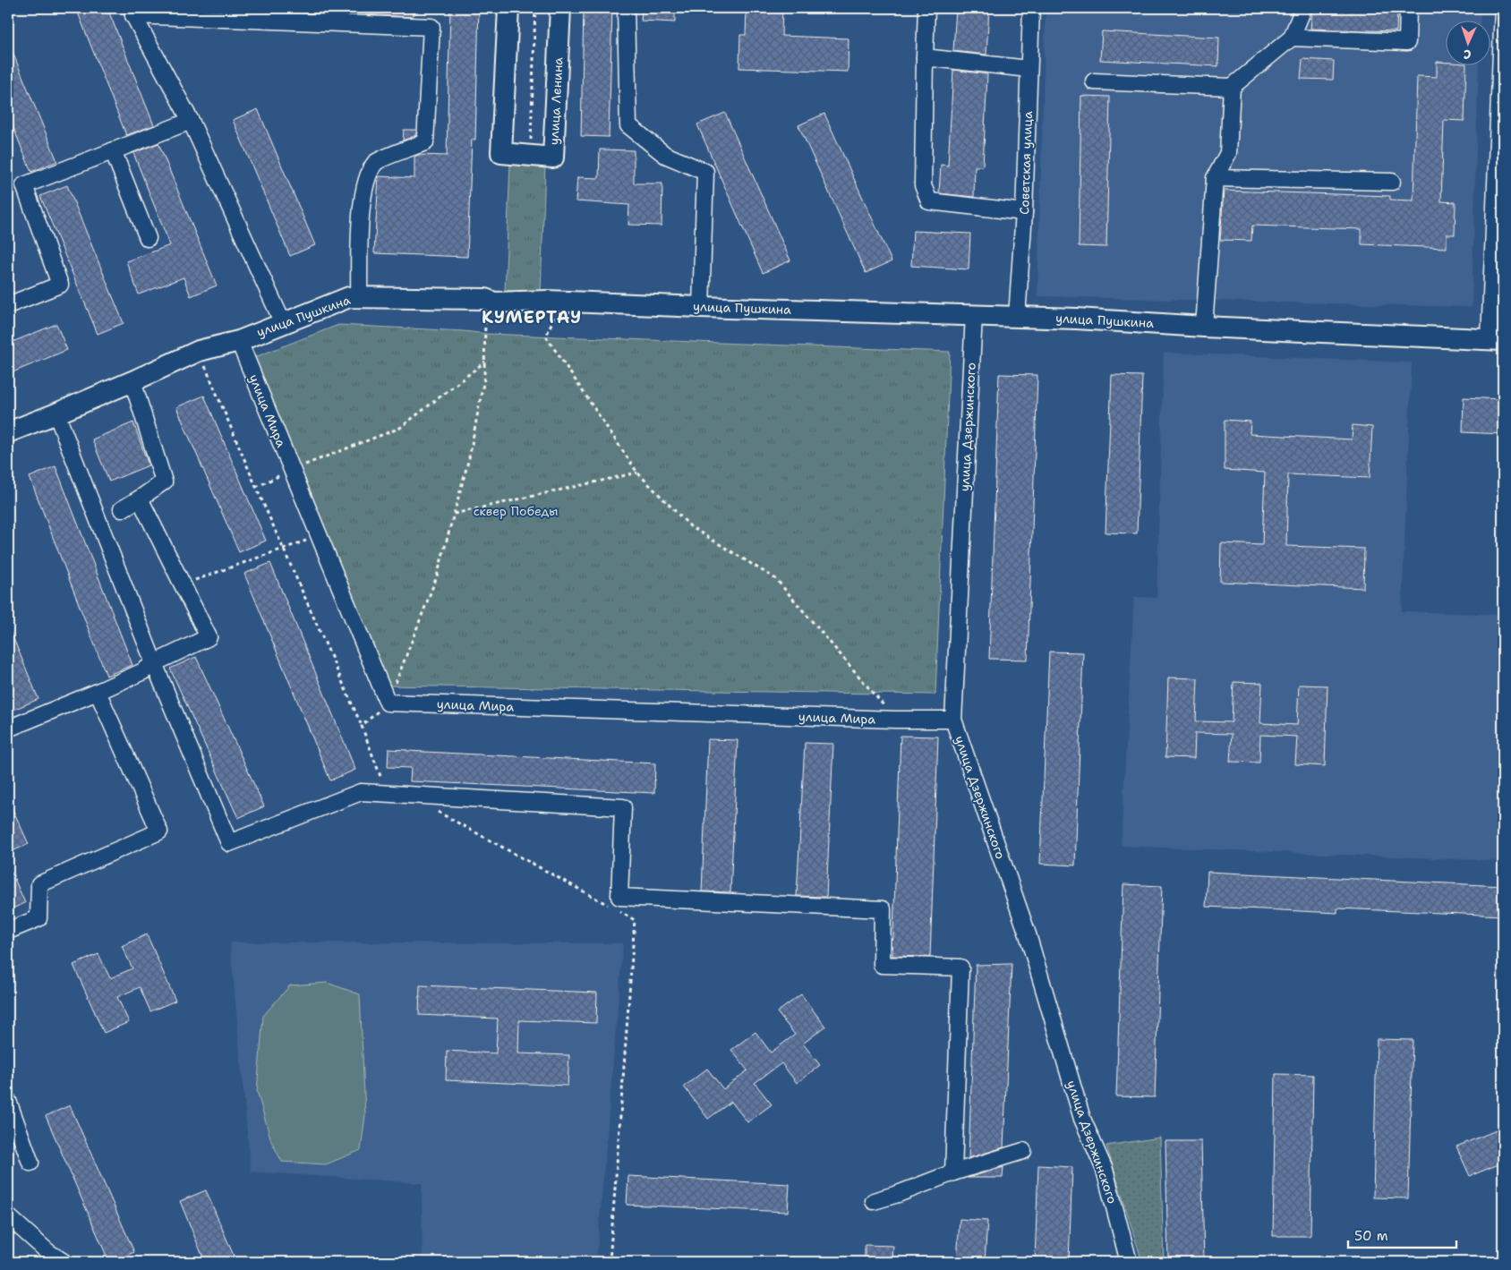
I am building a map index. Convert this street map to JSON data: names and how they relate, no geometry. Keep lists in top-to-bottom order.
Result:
{
  "streets": {
    "main road": ["улица Ленина", "улица Пушкина"],
    "street": ["Советская улица", "улица Мира", "улица Дзержинского"]
  },
  "crossings": [
    ["Советская улица", "улица Пушкина"],
    ["улица Пушкина", "улица Мира"],
    ["улица Пушкина", "улица Дзержинского"],
    ["улица Мира", "улица Дзержинского"]
  ],
  "districts": ["КУМЕРТАУ"],
  "parks": ["сквер Победы"],
  "scale_bar": "50 m",
  "north": "bottom"
}
